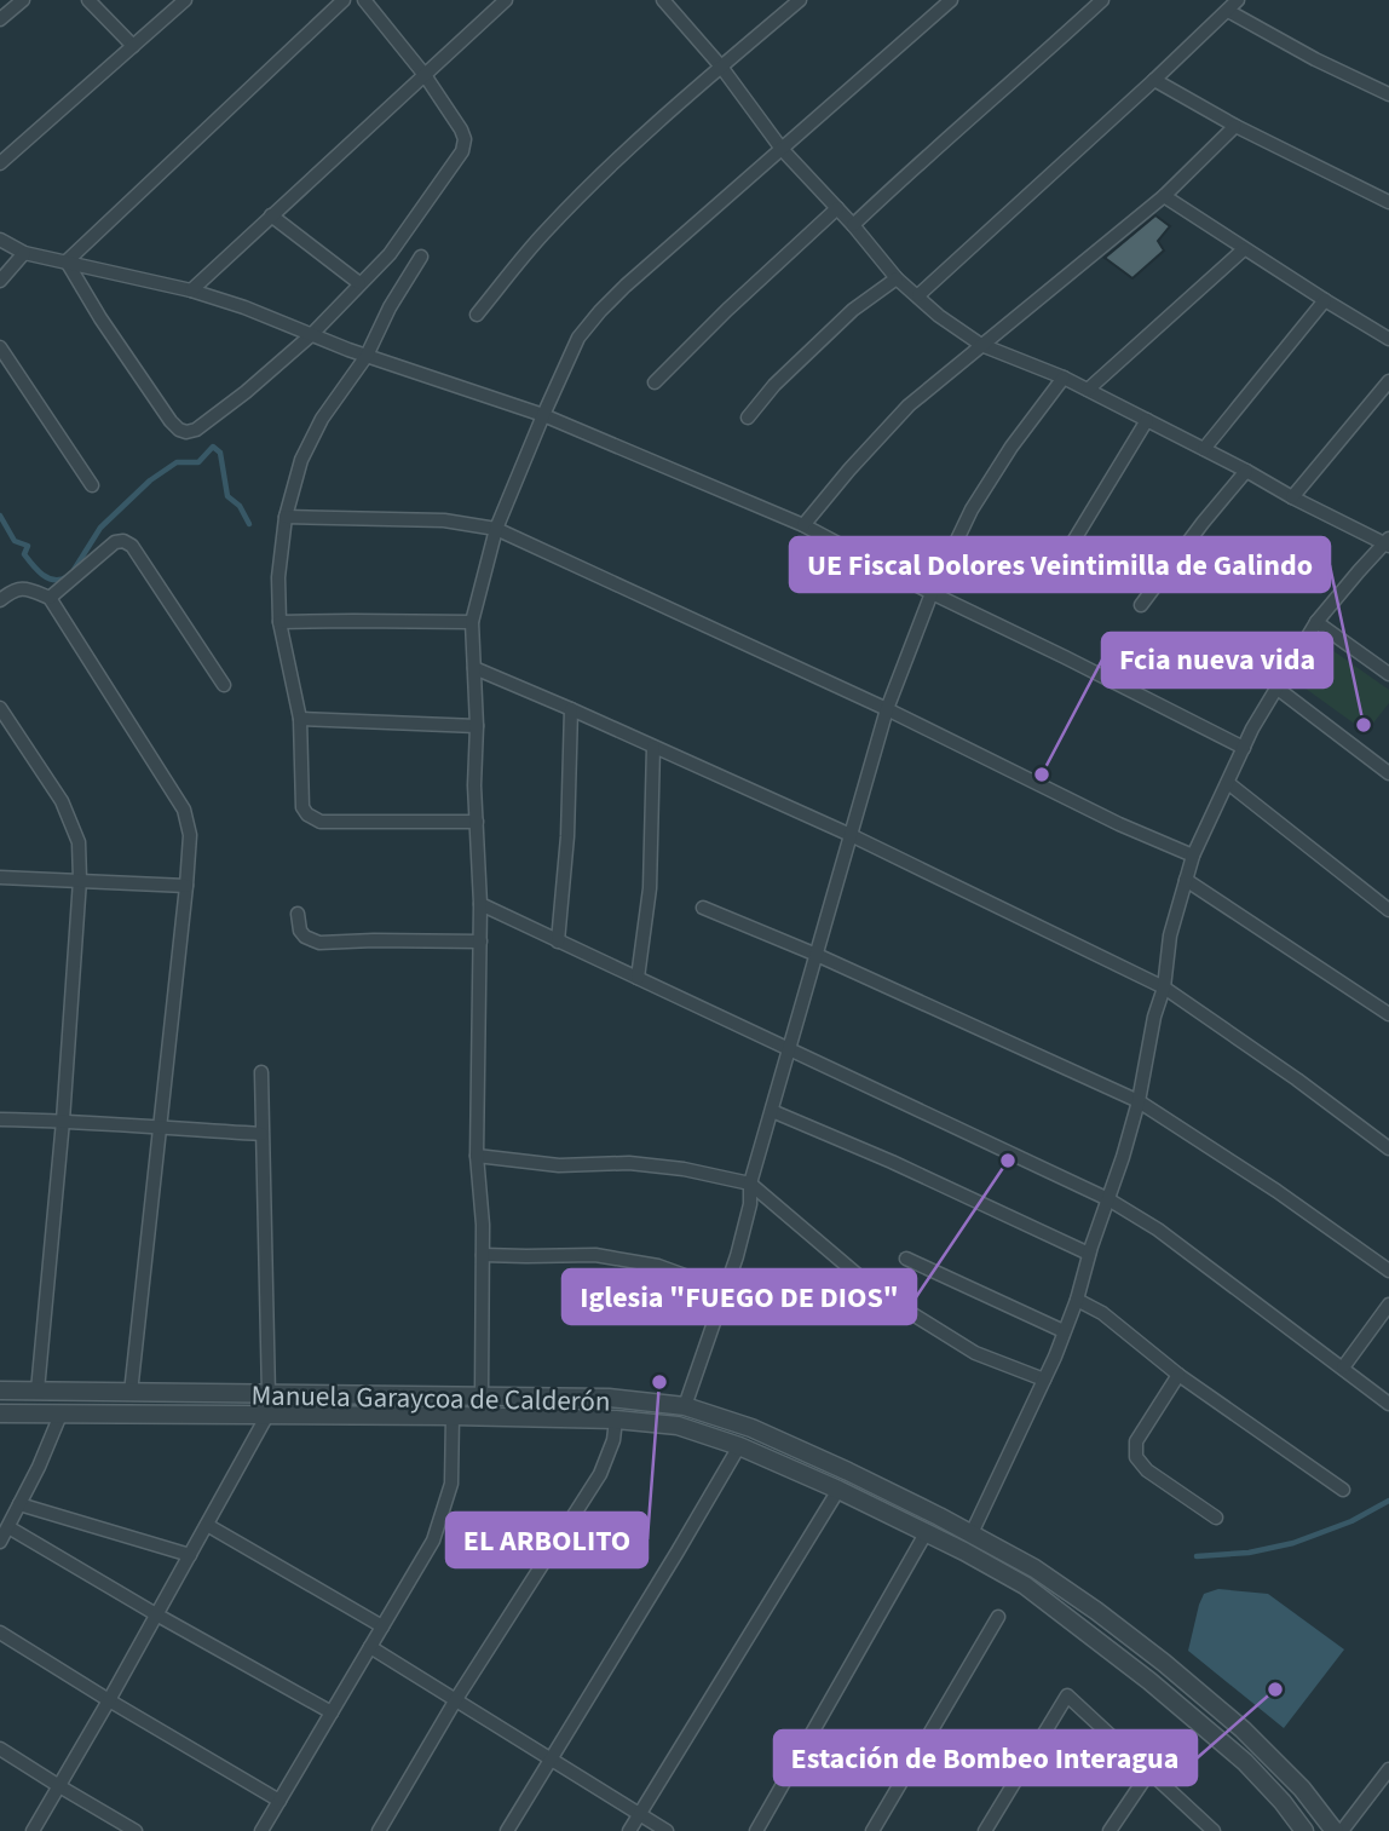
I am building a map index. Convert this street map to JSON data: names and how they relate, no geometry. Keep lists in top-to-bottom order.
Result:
{
  "streets": {
    "street": ["Manuela Garaycoa de Calderón"]
  },
  "places": [
    "UE Fiscal Dolores Veintimilla de Galindo",
    "Fcia nueva vida",
    "Iglesia \"FUEGO DE DIOS\"",
    "EL ARBOLITO",
    "Estación de Bombeo Interagua"
  ]
}
